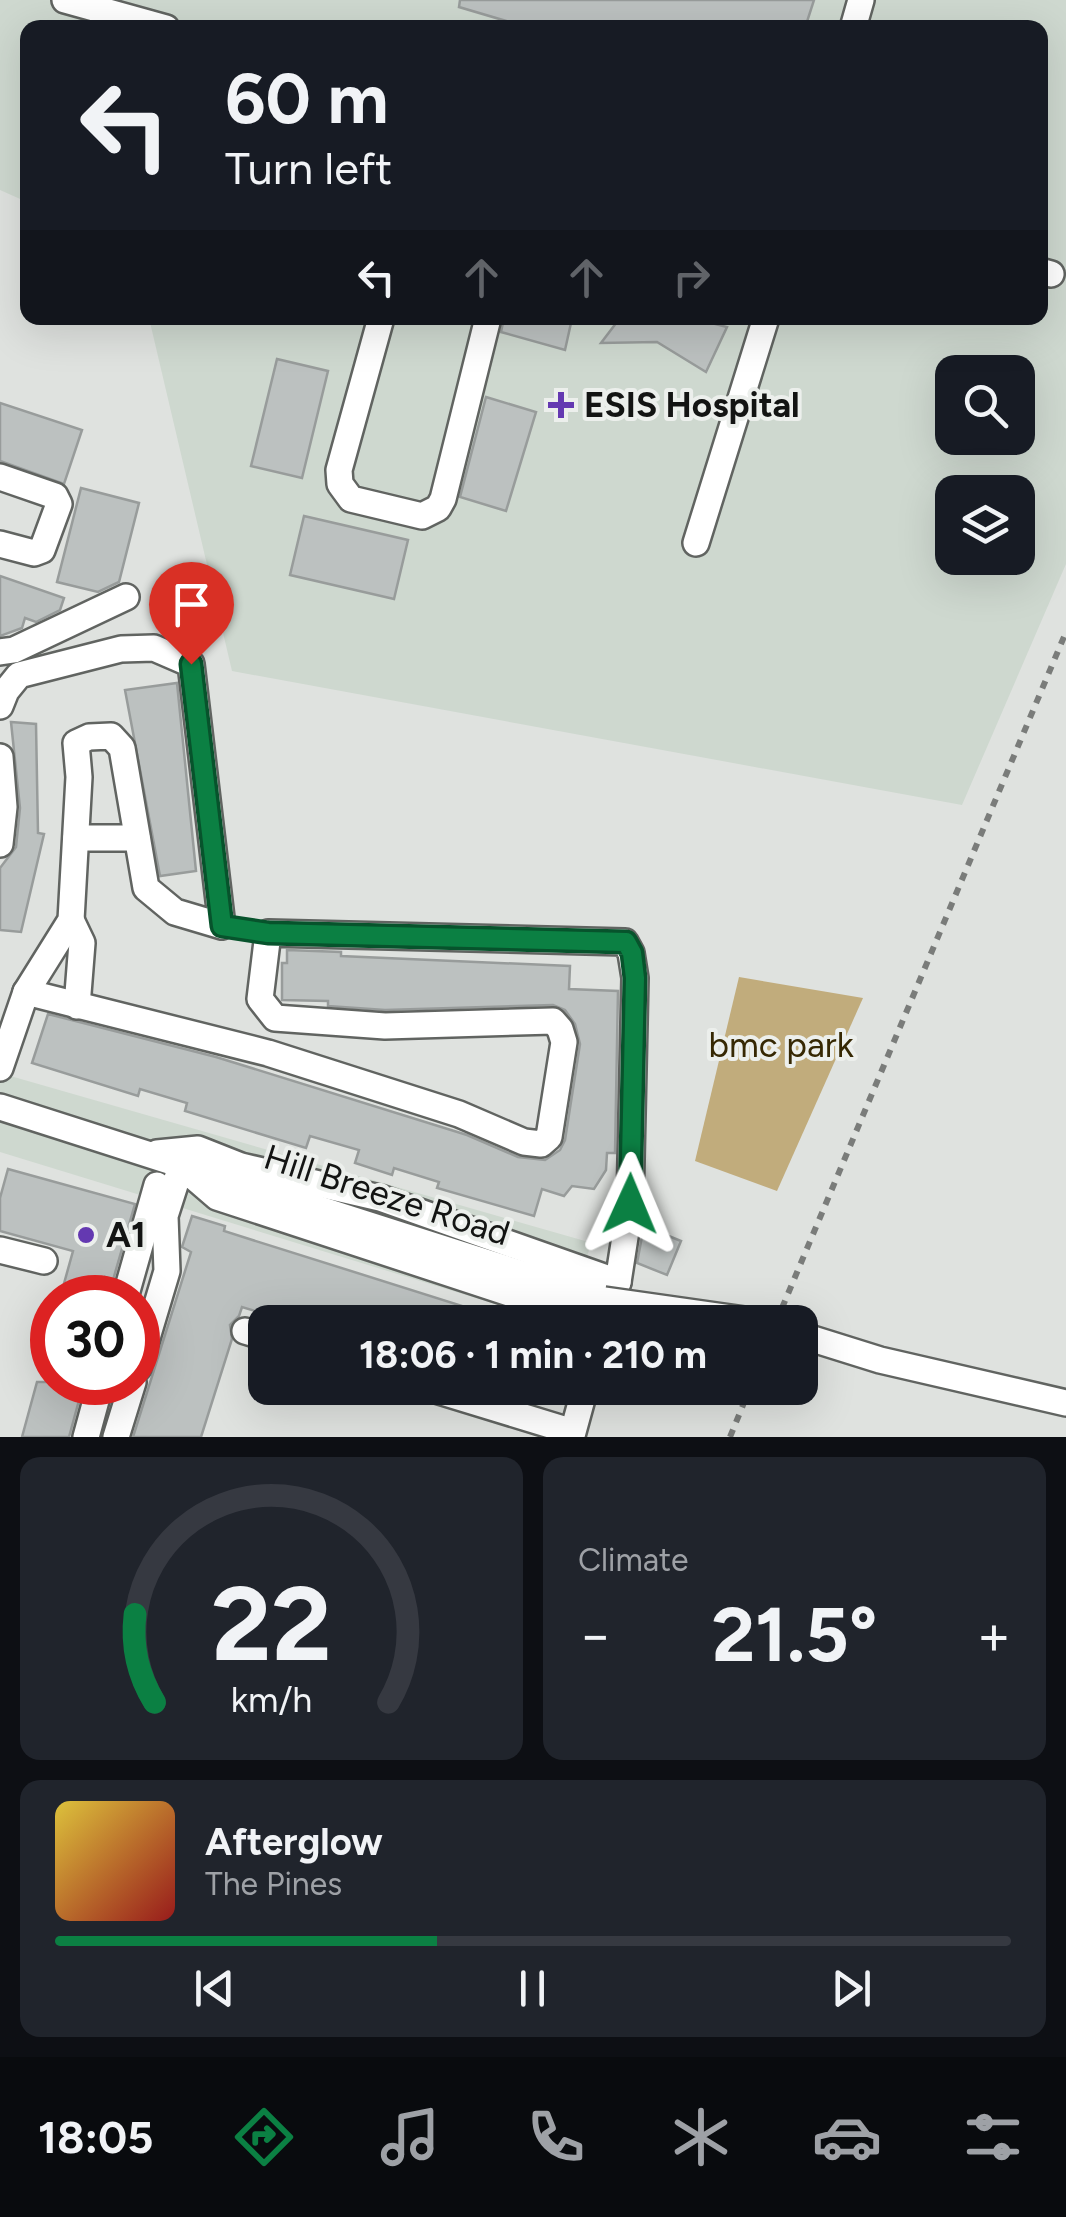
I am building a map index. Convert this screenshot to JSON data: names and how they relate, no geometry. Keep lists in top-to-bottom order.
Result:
{
  "streets": {
    "street": ["Hill Breeze Road"]
  },
  "parks": ["bmc park"],
  "places": {
    "health": ["ESIS Hospital"],
    "other": ["A1"]
  },
  "page": {
    "turn": ["60 m", "Turn left"],
    "limit": "30",
    "trip": "18:06 · 1 min · 210 m",
    "tile": "Climate",
    "heat": ["−", "21.5°", "+"],
    "song": ["Afterglow", "The Pines"],
    "tabs": "18:05",
    "gauge": ["22", "km/h"]
  }
}
